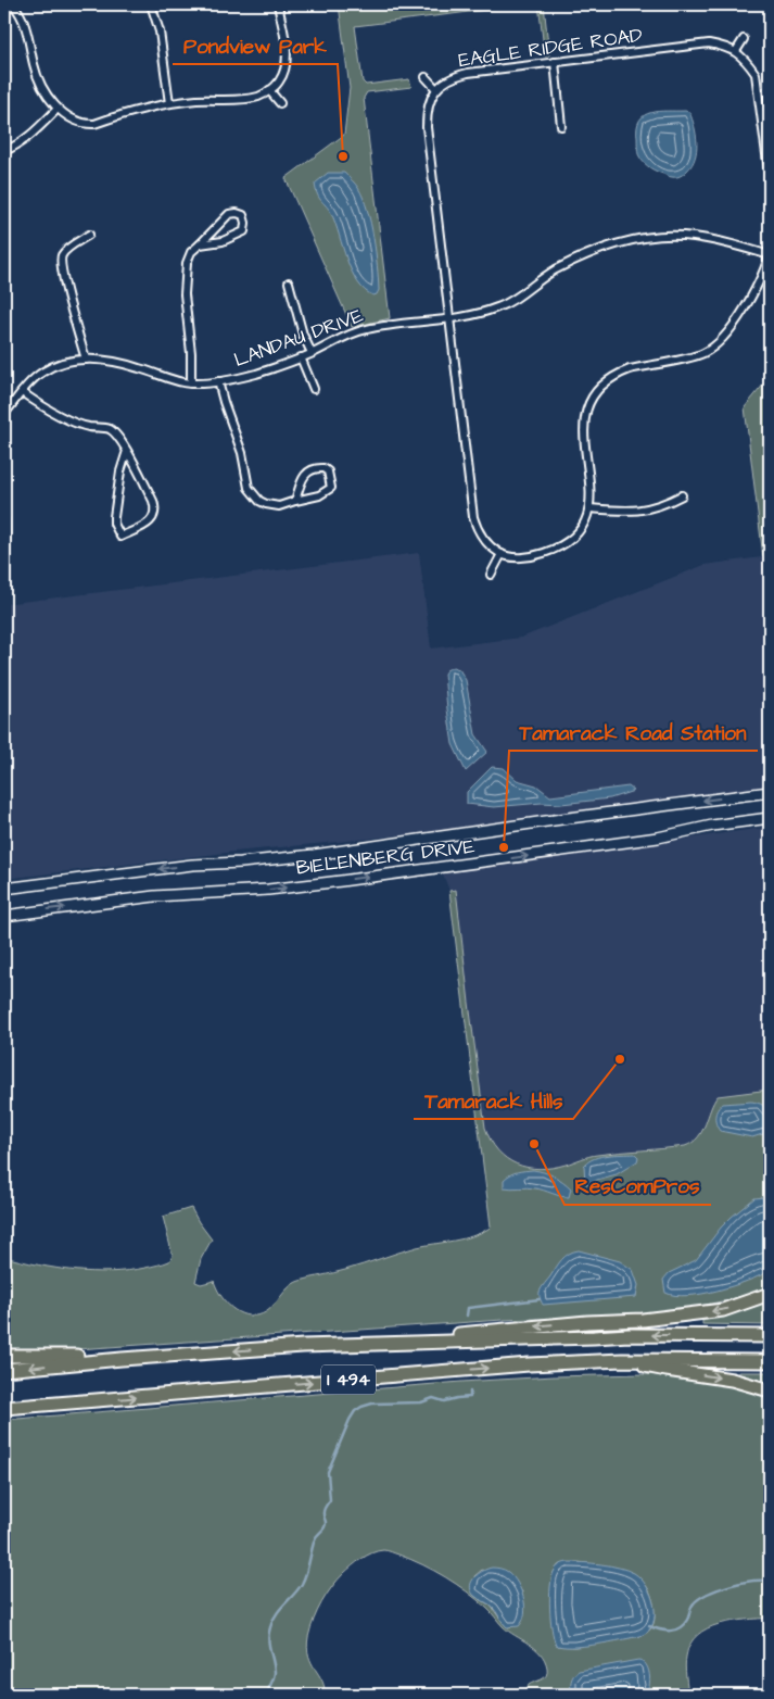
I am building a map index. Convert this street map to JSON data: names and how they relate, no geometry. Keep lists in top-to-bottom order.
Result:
{
  "streets": {
    "highway": ["I 494"],
    "street": ["EAGLE RIDGE ROAD", "LANDAU DRIVE", "BIELENBERG DRIVE"]
  },
  "places": [
    "Pondview Park",
    "Tamarack Road Station",
    "Tamarack Hills",
    "ResComPros"
  ]
}
